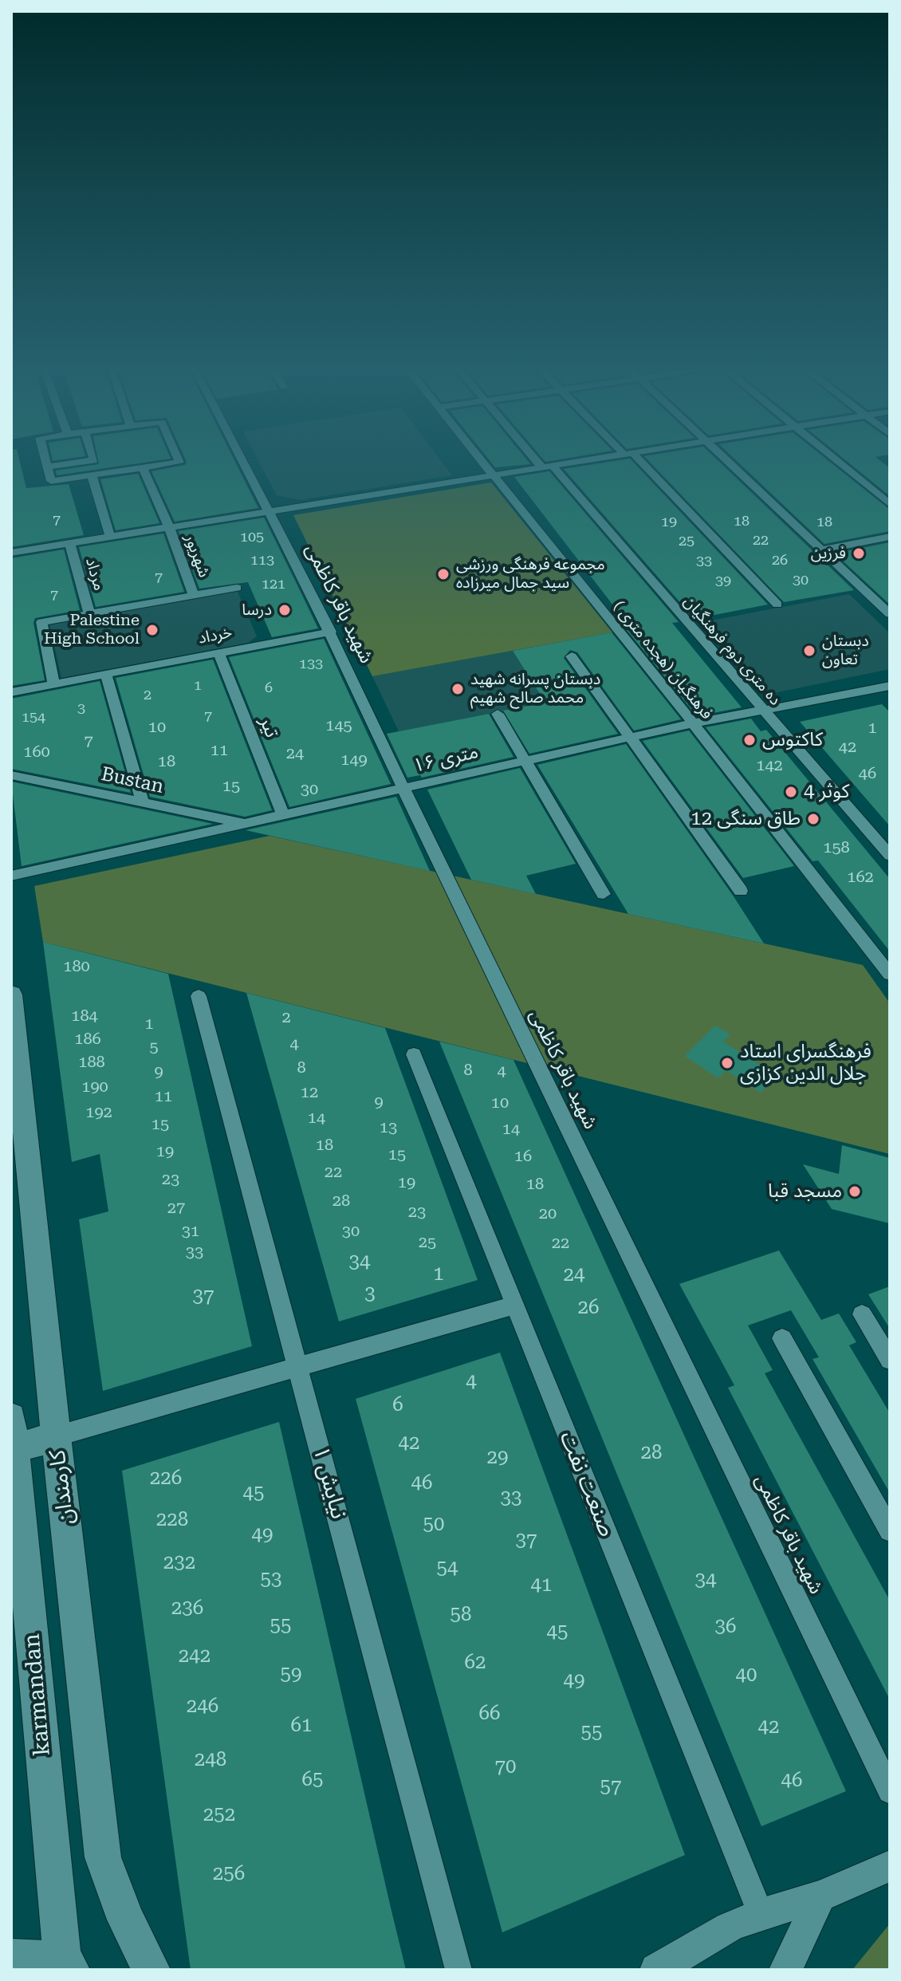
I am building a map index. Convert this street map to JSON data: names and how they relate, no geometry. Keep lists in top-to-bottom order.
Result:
{
  "streets": {
    "main road": ["کارمندان", "karmandan"],
    "street": [
      "شهریور",
      "مرداد",
      "شهید باقر کاظمی",
      "خرداد",
      "ده متری دوم فرهنگیان",
      "فرهنگیان (هجده متری )",
      "تیر",
      "۱۶ متری",
      "Bustan",
      "نیایش ۱",
      "صنعت نفت"
    ]
  },
  "crossings": [
    ["شهید باقر کاظمی", "خرداد"],
    ["شهید باقر کاظمی", "۱۶ متری"],
    ["خرداد", "تیر"],
    ["ده متری دوم فرهنگیان", "۱۶ متری"],
    ["فرهنگیان (هجده متری )", "۱۶ متری"],
    ["تیر", "۱۶ متری"],
    ["۱۶ متری", "Bustan"]
  ],
  "places": [
    "فرزین",
    "مجموعه فرهنگی ورزشی سید جمال میرزاده",
    "درسا",
    "Palestine High School",
    "دبستان تعاون",
    "دبستان پسرانه شهید محمد صالح شهیم",
    "کاکتوس",
    "کوثر 4",
    "طاق سنگی 12",
    "فرهنگسرای استاد جلال الدین کزازی",
    "مسجد قبا"
  ],
  "house_numbers": [
    "7",
    "18",
    "19",
    "18",
    "105",
    "22",
    "25",
    "113",
    "26",
    "33",
    "7",
    "30",
    "39",
    "121",
    "7",
    "133",
    "1",
    "6",
    "2",
    "3",
    "7",
    "154",
    "145",
    "10",
    "1",
    "7",
    "42",
    "11",
    "160",
    "24",
    "149",
    "18",
    "142",
    "46",
    "15",
    "30",
    "158",
    "162",
    "180",
    "184",
    "2",
    "1",
    "186",
    "4",
    "5",
    "188",
    "8",
    "8",
    "4",
    "9",
    "190",
    "12",
    "11",
    "9",
    "10",
    "192",
    "14",
    "15",
    "13",
    "14",
    "18",
    "19",
    "15",
    "16",
    "22",
    "23",
    "19",
    "18",
    "28",
    "27",
    "23",
    "20",
    "31",
    "30",
    "25",
    "22",
    "33",
    "34",
    "1",
    "24",
    "3",
    "37",
    "26",
    "4",
    "6",
    "42",
    "28",
    "29",
    "226",
    "46",
    "45",
    "33",
    "228",
    "50",
    "49",
    "37",
    "232",
    "54",
    "53",
    "34",
    "41",
    "236",
    "58",
    "55",
    "36",
    "45",
    "242",
    "62",
    "59",
    "40",
    "49",
    "246",
    "66",
    "61",
    "42",
    "55",
    "248",
    "70",
    "65",
    "46",
    "57",
    "252",
    "256"
  ]
}
